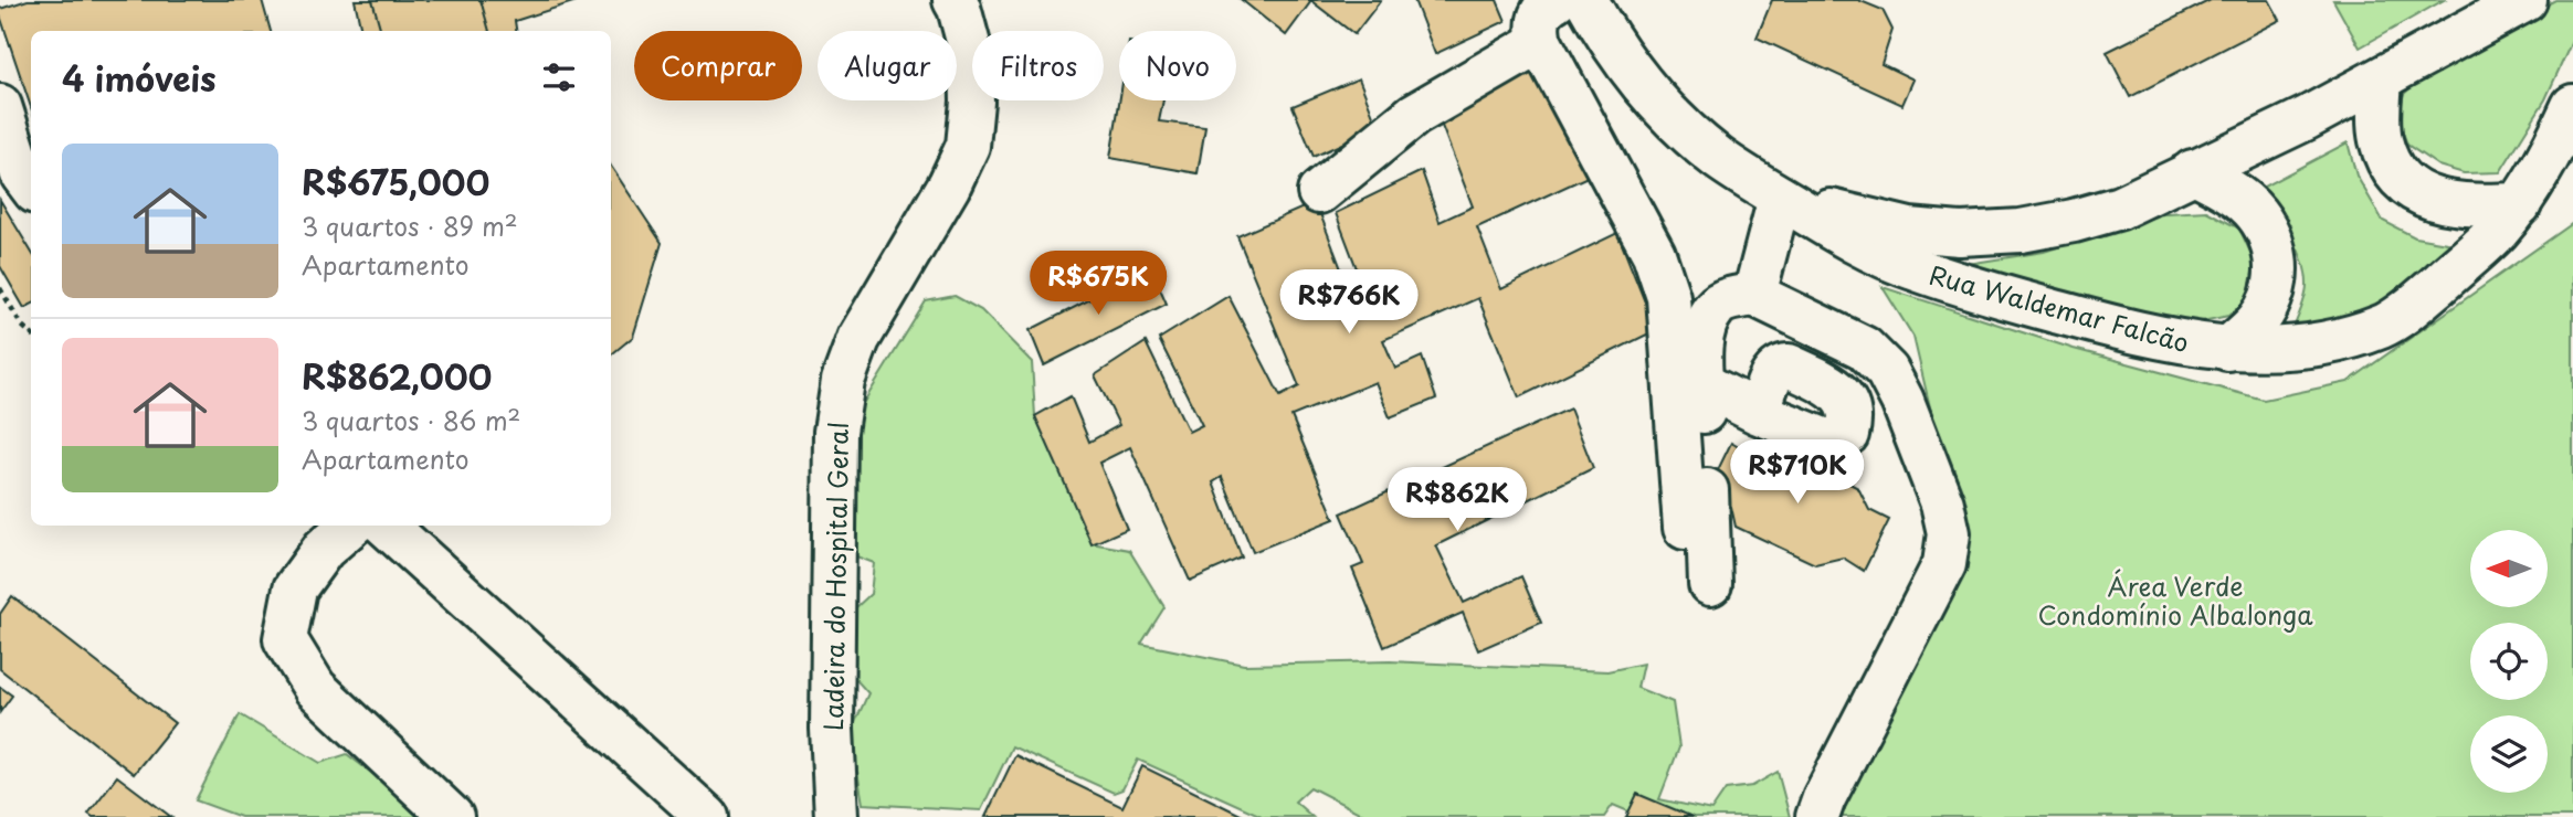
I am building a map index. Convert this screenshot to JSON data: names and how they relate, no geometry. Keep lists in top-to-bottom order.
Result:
{
  "streets": {
    "street": ["Rua Waldemar Falcão", "Ladeira do Hospital Geral"]
  },
  "parks": ["Área Verde Condomínio Albalonga"],
  "north": "left",
  "page": {
    "chip": [
      "Comprar",
      "Alugar",
      "Filtros",
      "Novo"
    ],
    "heading": "4 imóveis",
    "list": [
      {
        "name": "R$675,000",
        "note": "3 quartos · 89 m² · Apartamento"
      },
      {
        "name": "R$862,000",
        "note": "3 quartos · 86 m² · Apartamento"
      }
    ],
    "price": [
      "R$675K",
      "R$766K",
      "R$710K",
      "R$862K"
    ]
  }
}
